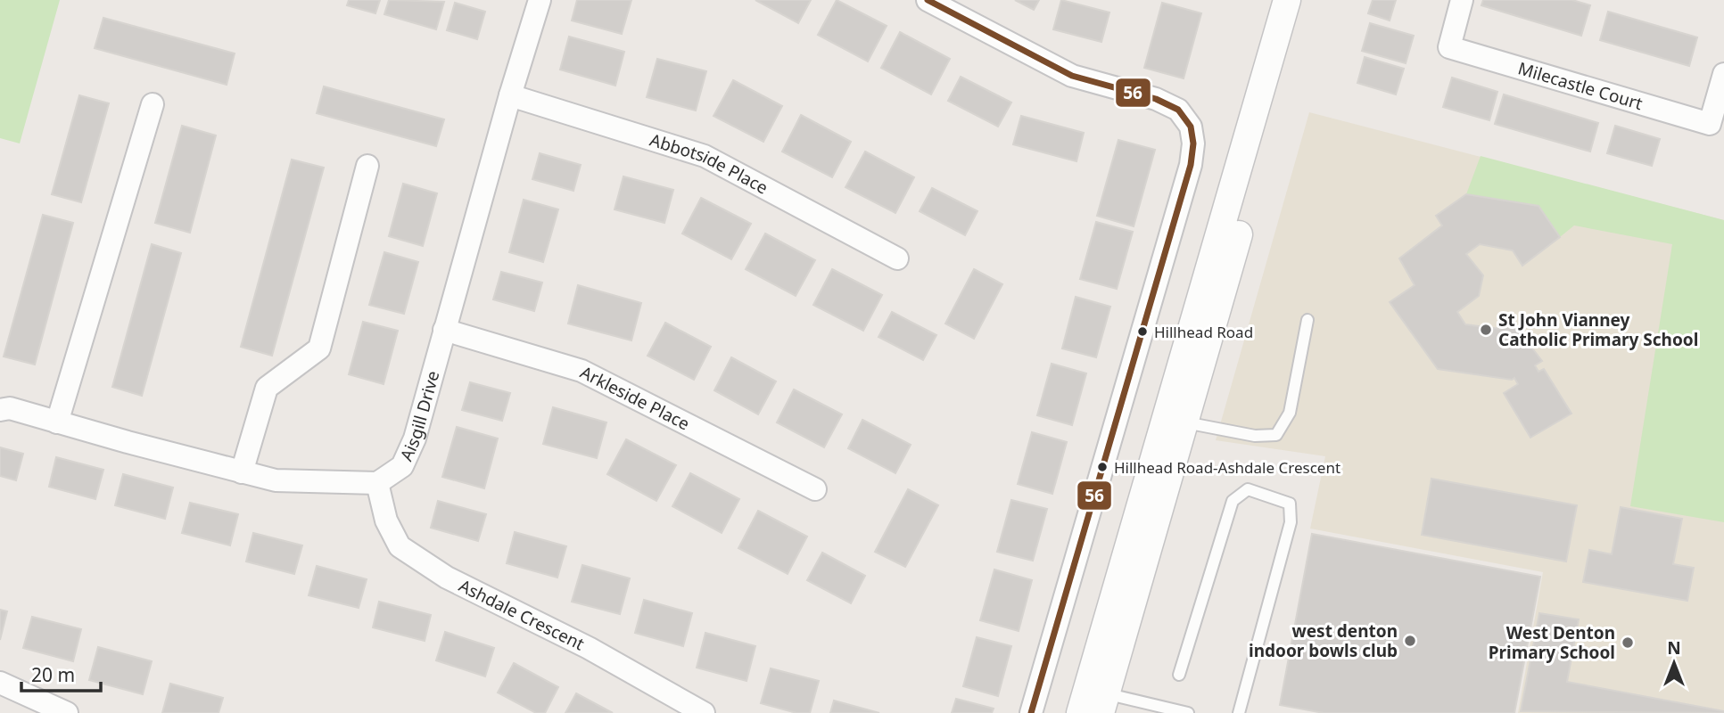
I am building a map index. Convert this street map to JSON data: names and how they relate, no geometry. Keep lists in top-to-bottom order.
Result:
{
  "streets": {
    "street": [
      "Milecastle Court",
      "Abbotside Place",
      "Arkleside Place",
      "Aisgill Drive",
      "Ashdale Crescent"
    ]
  },
  "crossings": [
    ["Abbotside Place", "Aisgill Drive"],
    ["Arkleside Place", "Aisgill Drive"],
    ["Aisgill Drive", "Ashdale Crescent"]
  ],
  "places": [
    "St John Vianney Catholic Primary School",
    "Hillhead Road",
    "Hillhead Road-Ashdale Crescent",
    "west denton indoor bowls club",
    "West Denton Primary School"
  ],
  "lines": ["transit line 56"],
  "scale_bar": "20 m",
  "north": "top"
}
